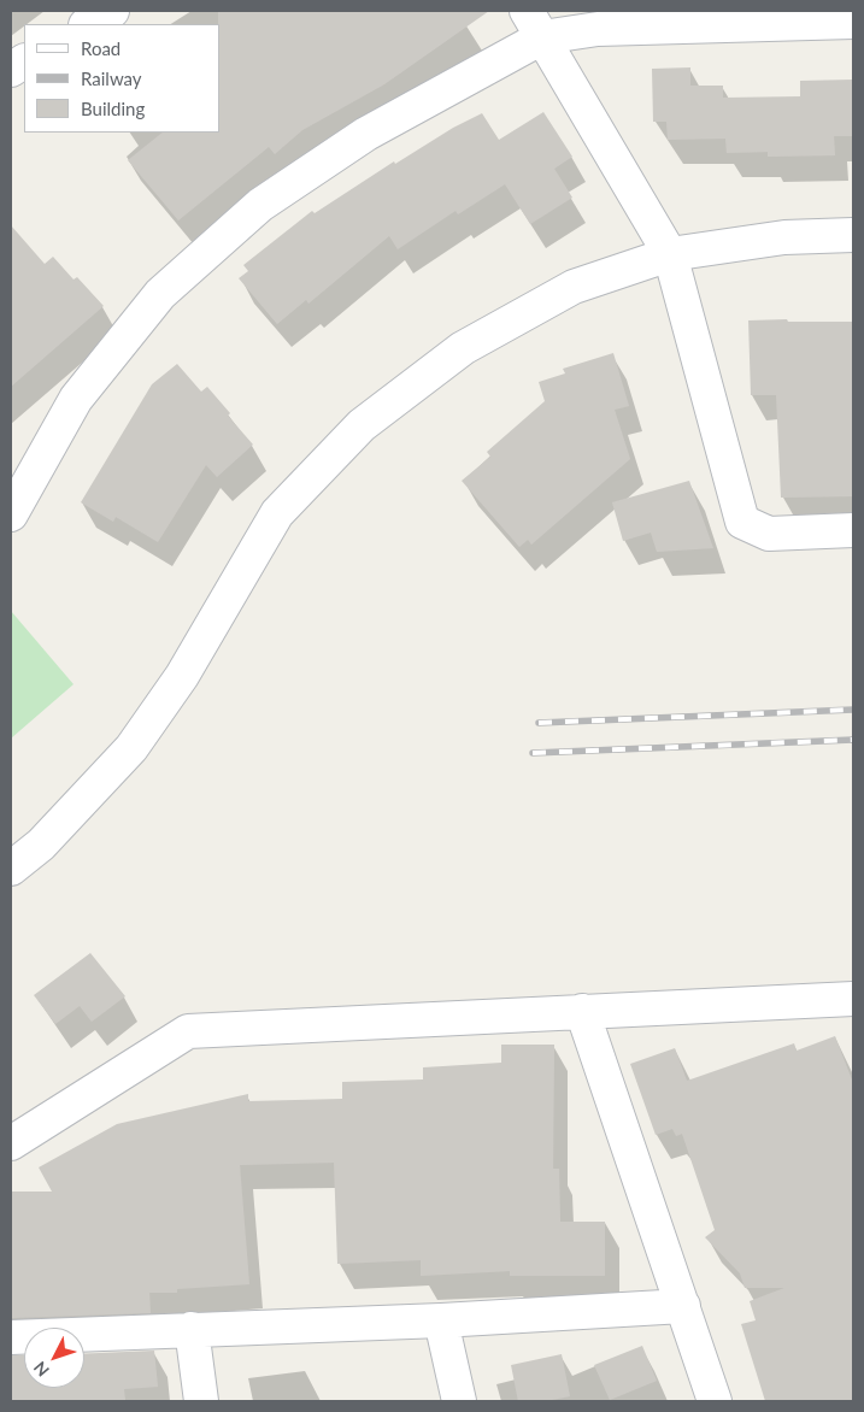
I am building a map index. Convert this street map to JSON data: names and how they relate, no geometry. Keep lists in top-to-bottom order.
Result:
{
  "legend": ["Road", "Railway", "Building"],
  "north": "bottom left"
}
